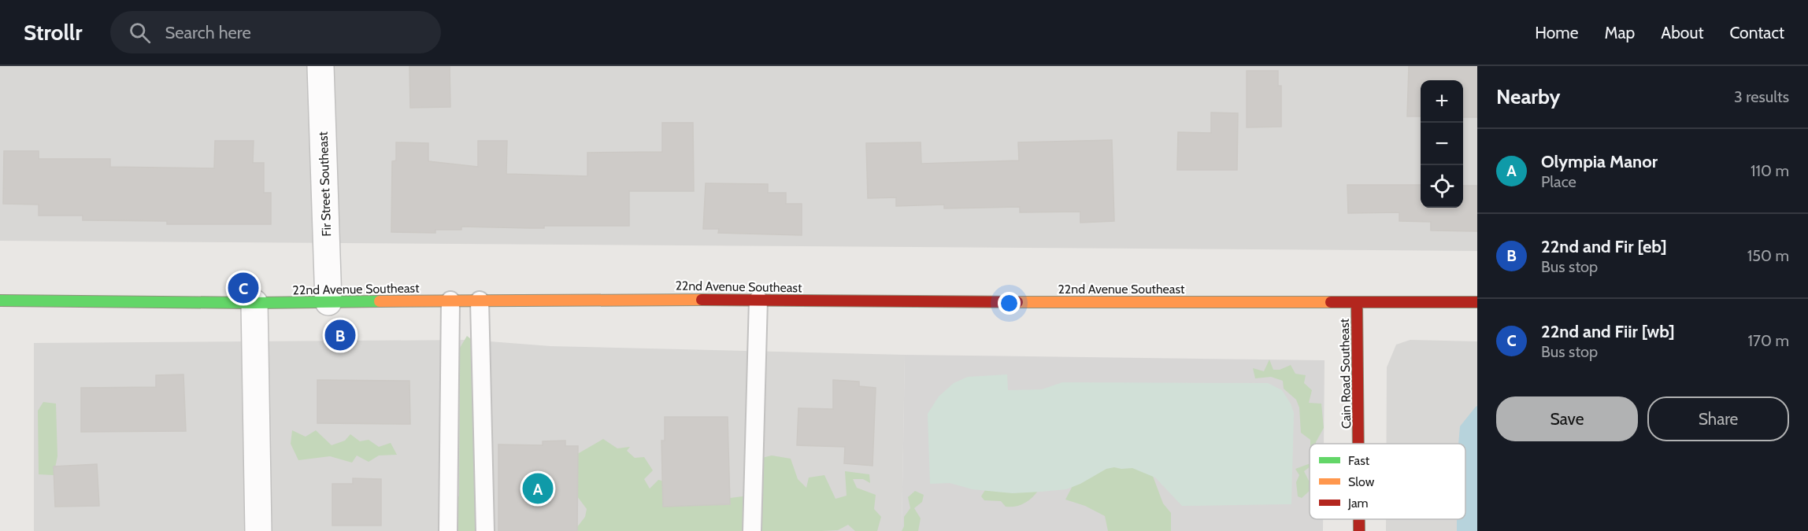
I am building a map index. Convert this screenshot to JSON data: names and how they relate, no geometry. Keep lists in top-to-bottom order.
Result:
{
  "streets": {
    "street": ["Fir Street Southeast", "22nd Avenue Southeast", "Cain Road Southeast"]
  },
  "crossings": [
    ["Fir Street Southeast", "22nd Avenue Southeast"],
    ["22nd Avenue Southeast", "Cain Road Southeast"]
  ],
  "legend": ["Fast", "Slow", "Jam"],
  "page": {
    "header": "Strollr",
    "search": "Search here",
    "nav": [
      "Home",
      "Map",
      "About",
      "Contact"
    ],
    "heading": ["Nearby", "3 results"],
    "map_buttons": ["+", "−"],
    "list": [
      {
        "mark": "A",
        "name": "Olympia Manor",
        "note": "Place",
        "value": "110 m"
      },
      {
        "mark": "B",
        "name": "22nd and Fir [eb]",
        "note": "Bus stop",
        "value": "150 m"
      },
      {
        "mark": "C",
        "name": "22nd and Fiir [wb]",
        "note": "Bus stop",
        "value": "170 m"
      }
    ],
    "pins": ["C", "B", "A"],
    "buttons": ["Save", "Share"]
  }
}
